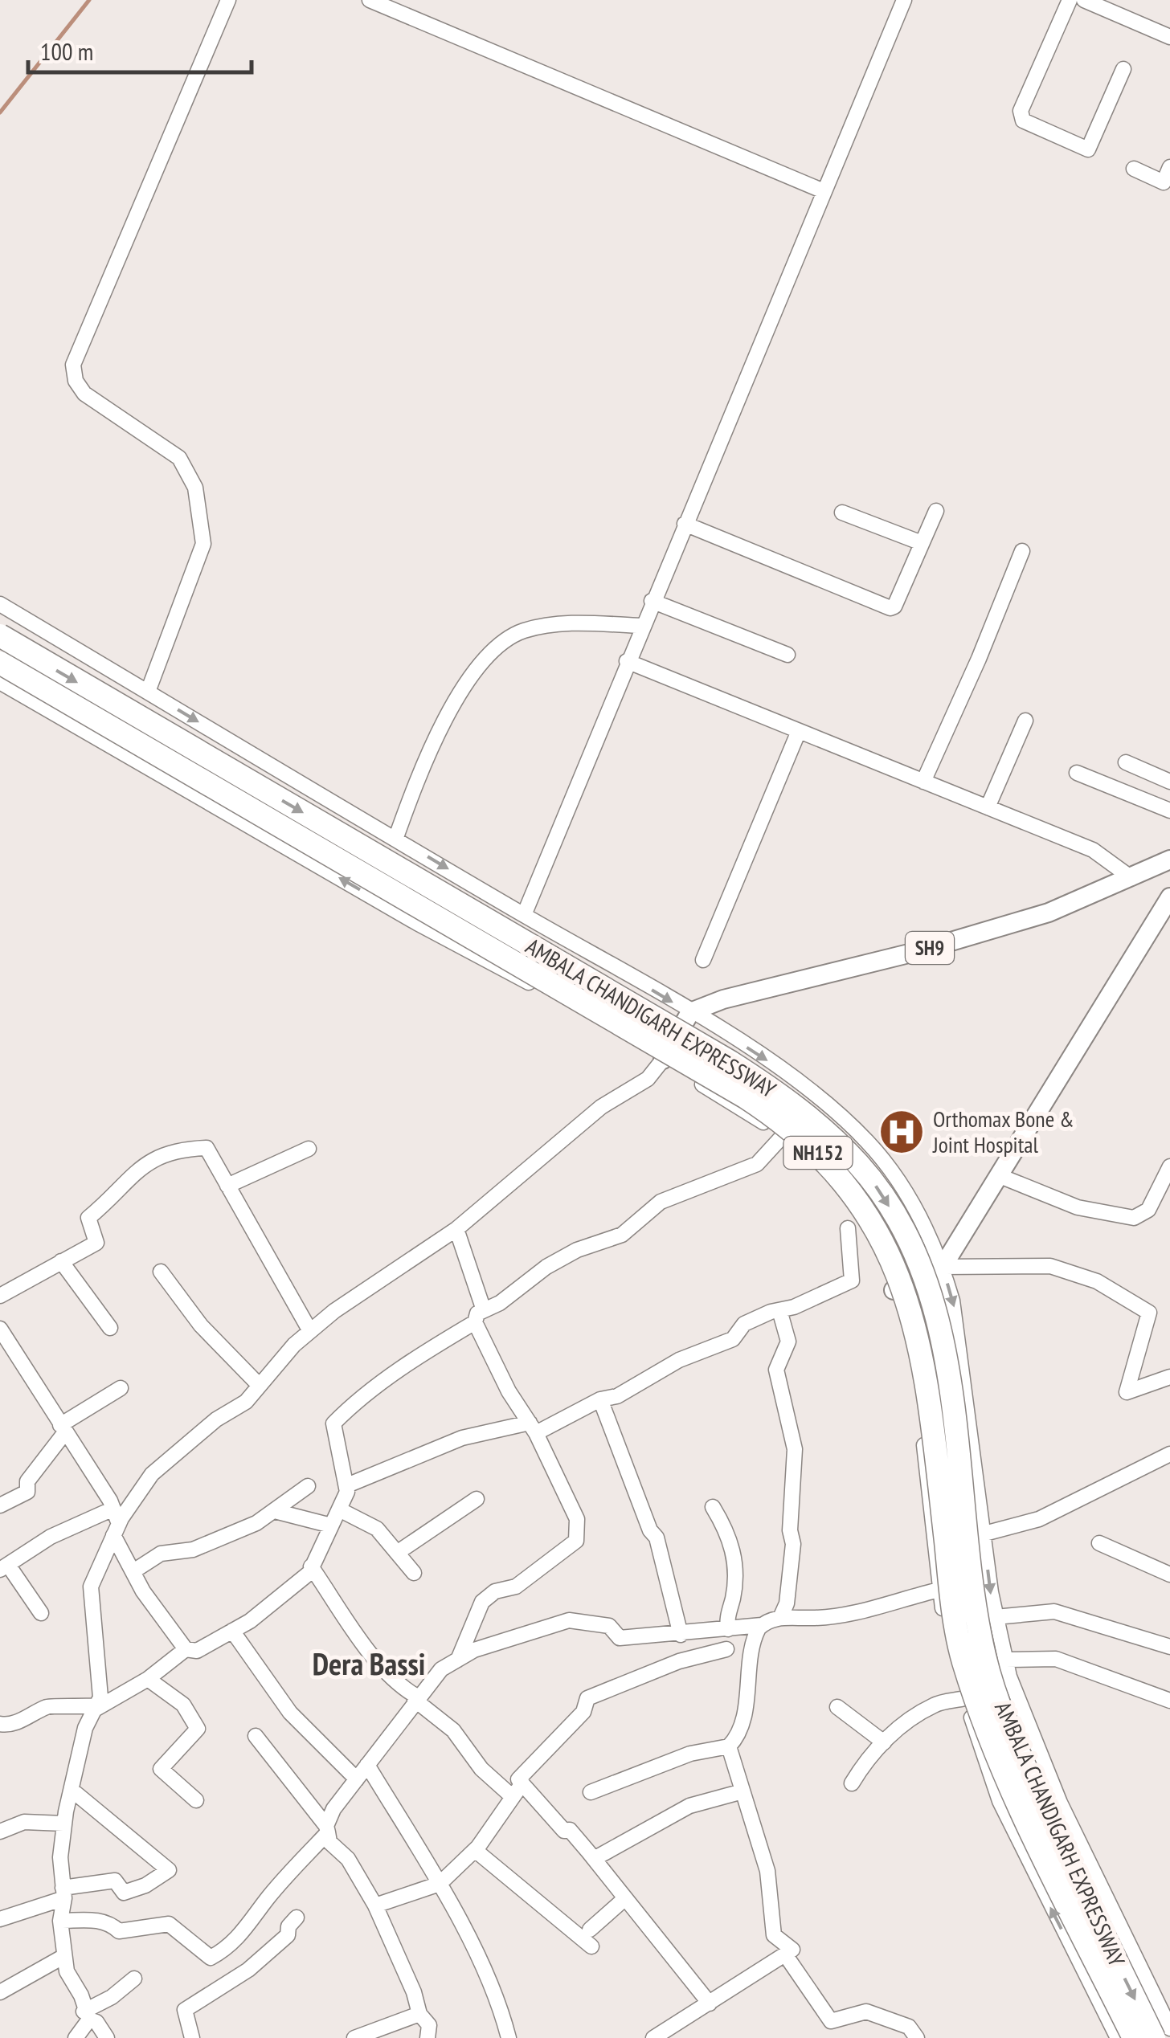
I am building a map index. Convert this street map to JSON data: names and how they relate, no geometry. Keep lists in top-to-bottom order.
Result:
{
  "streets": {
    "highway": ["AMBALA CHANDIGARH EXPRESSWAY", "NH152"],
    "main road": ["SH9"]
  },
  "districts": ["Dera Bassi"],
  "places": {
    "hospital": ["Orthomax Bone & Joint Hospital"]
  },
  "scale_bar": "100 m"
}
